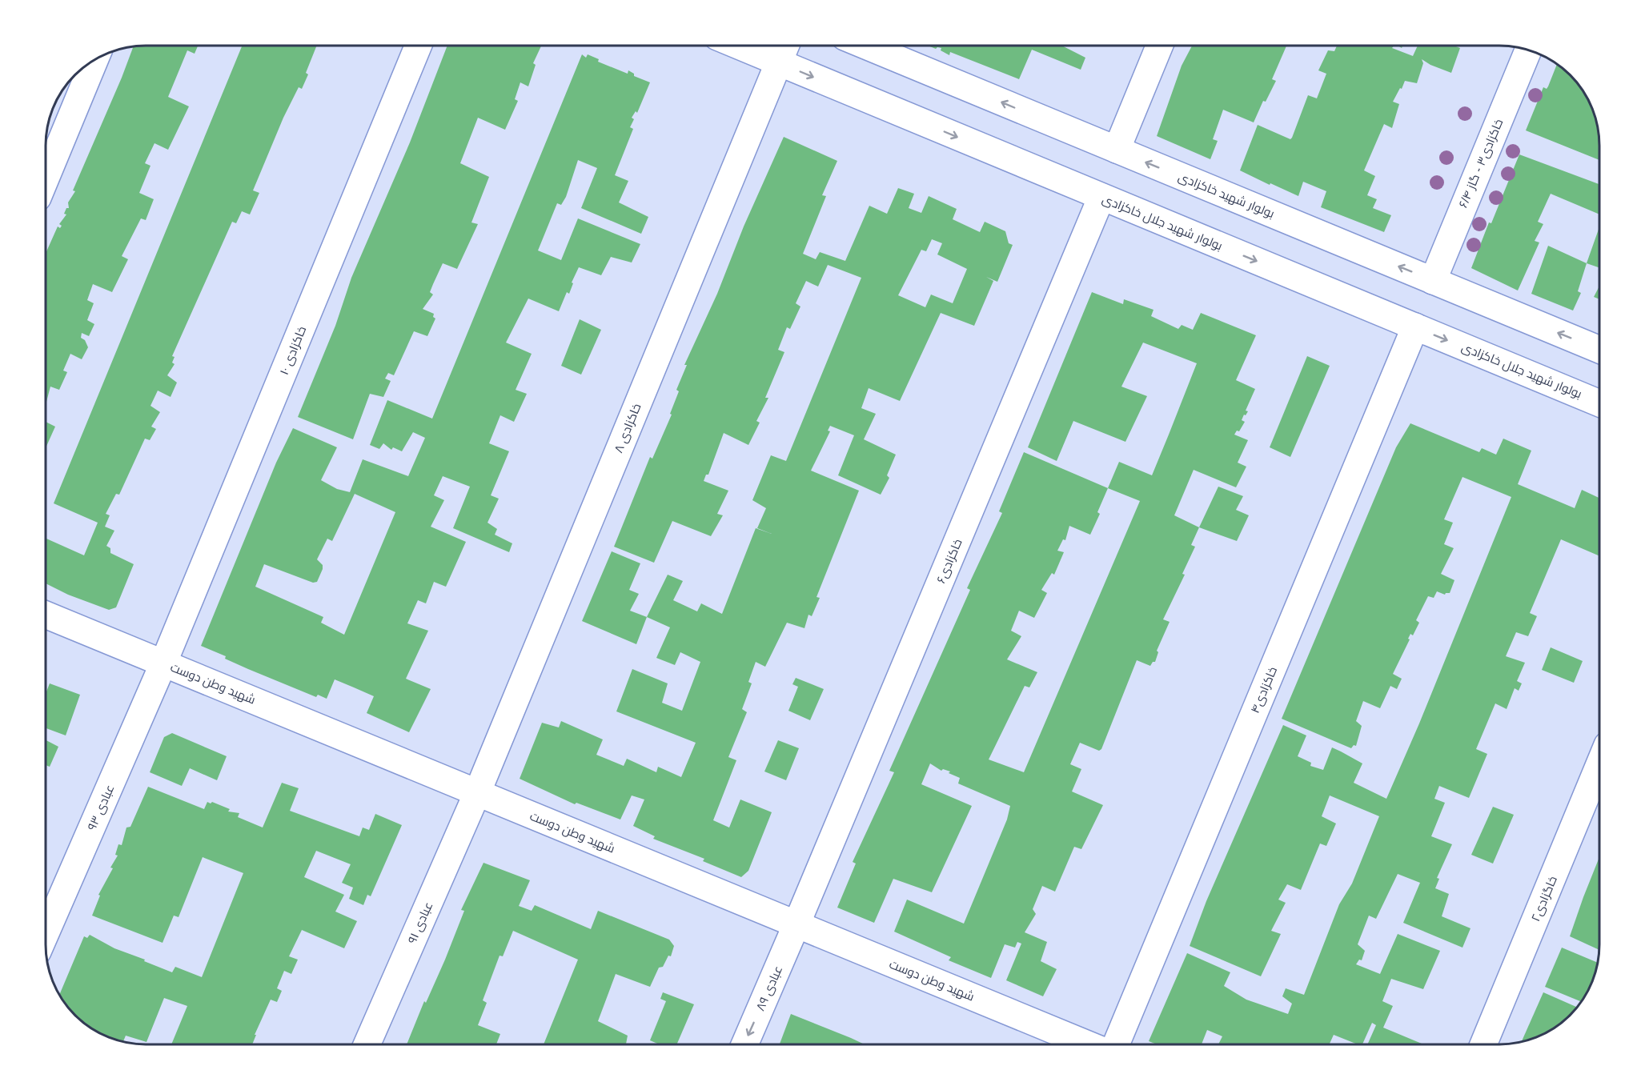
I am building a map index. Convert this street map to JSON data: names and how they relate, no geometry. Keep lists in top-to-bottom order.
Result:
{
  "streets": {
    "street": [
      "خاکزادی۳ - گاز ۶/۴",
      "بولوار شهید خاکزادی",
      "بولوار شهید جلال خاکزادی",
      "خاکزادی ۱۰",
      "خاکزادی ۸",
      "خاکزادی۶",
      "شهید وطن دوست",
      "خاکزادی۴",
      "عبادی ۹۳",
      "خاگزادی۲",
      "عبادی ۹۱",
      "عبادی ۸۹"
    ]
  },
  "crossings": [
    ["خاکزادی۳ - گاز ۶/۴", "بولوار شهید خاکزادی"],
    ["بولوار شهید جلال خاکزادی", "خاکزادی ۸"],
    ["بولوار شهید جلال خاکزادی", "خاکزادی۶"],
    ["بولوار شهید جلال خاکزادی", "خاکزادی۴"],
    ["خاکزادی ۱۰", "شهید وطن دوست"],
    ["خاکزادی ۱۰", "عبادی ۹۳"],
    ["خاکزادی ۸", "شهید وطن دوست"],
    ["خاکزادی ۸", "عبادی ۹۱"],
    ["خاکزادی۶", "شهید وطن دوست"],
    ["خاکزادی۶", "عبادی ۸۹"],
    ["شهید وطن دوست", "عبادی ۹۳"],
    ["شهید وطن دوست", "عبادی ۹۱"],
    ["شهید وطن دوست", "عبادی ۸۹"]
  ],
  "one_way": ["بولوار شهید خاکزادی", "بولوار شهید جلال خاکزادی", "عبادی ۸۹"]
}
